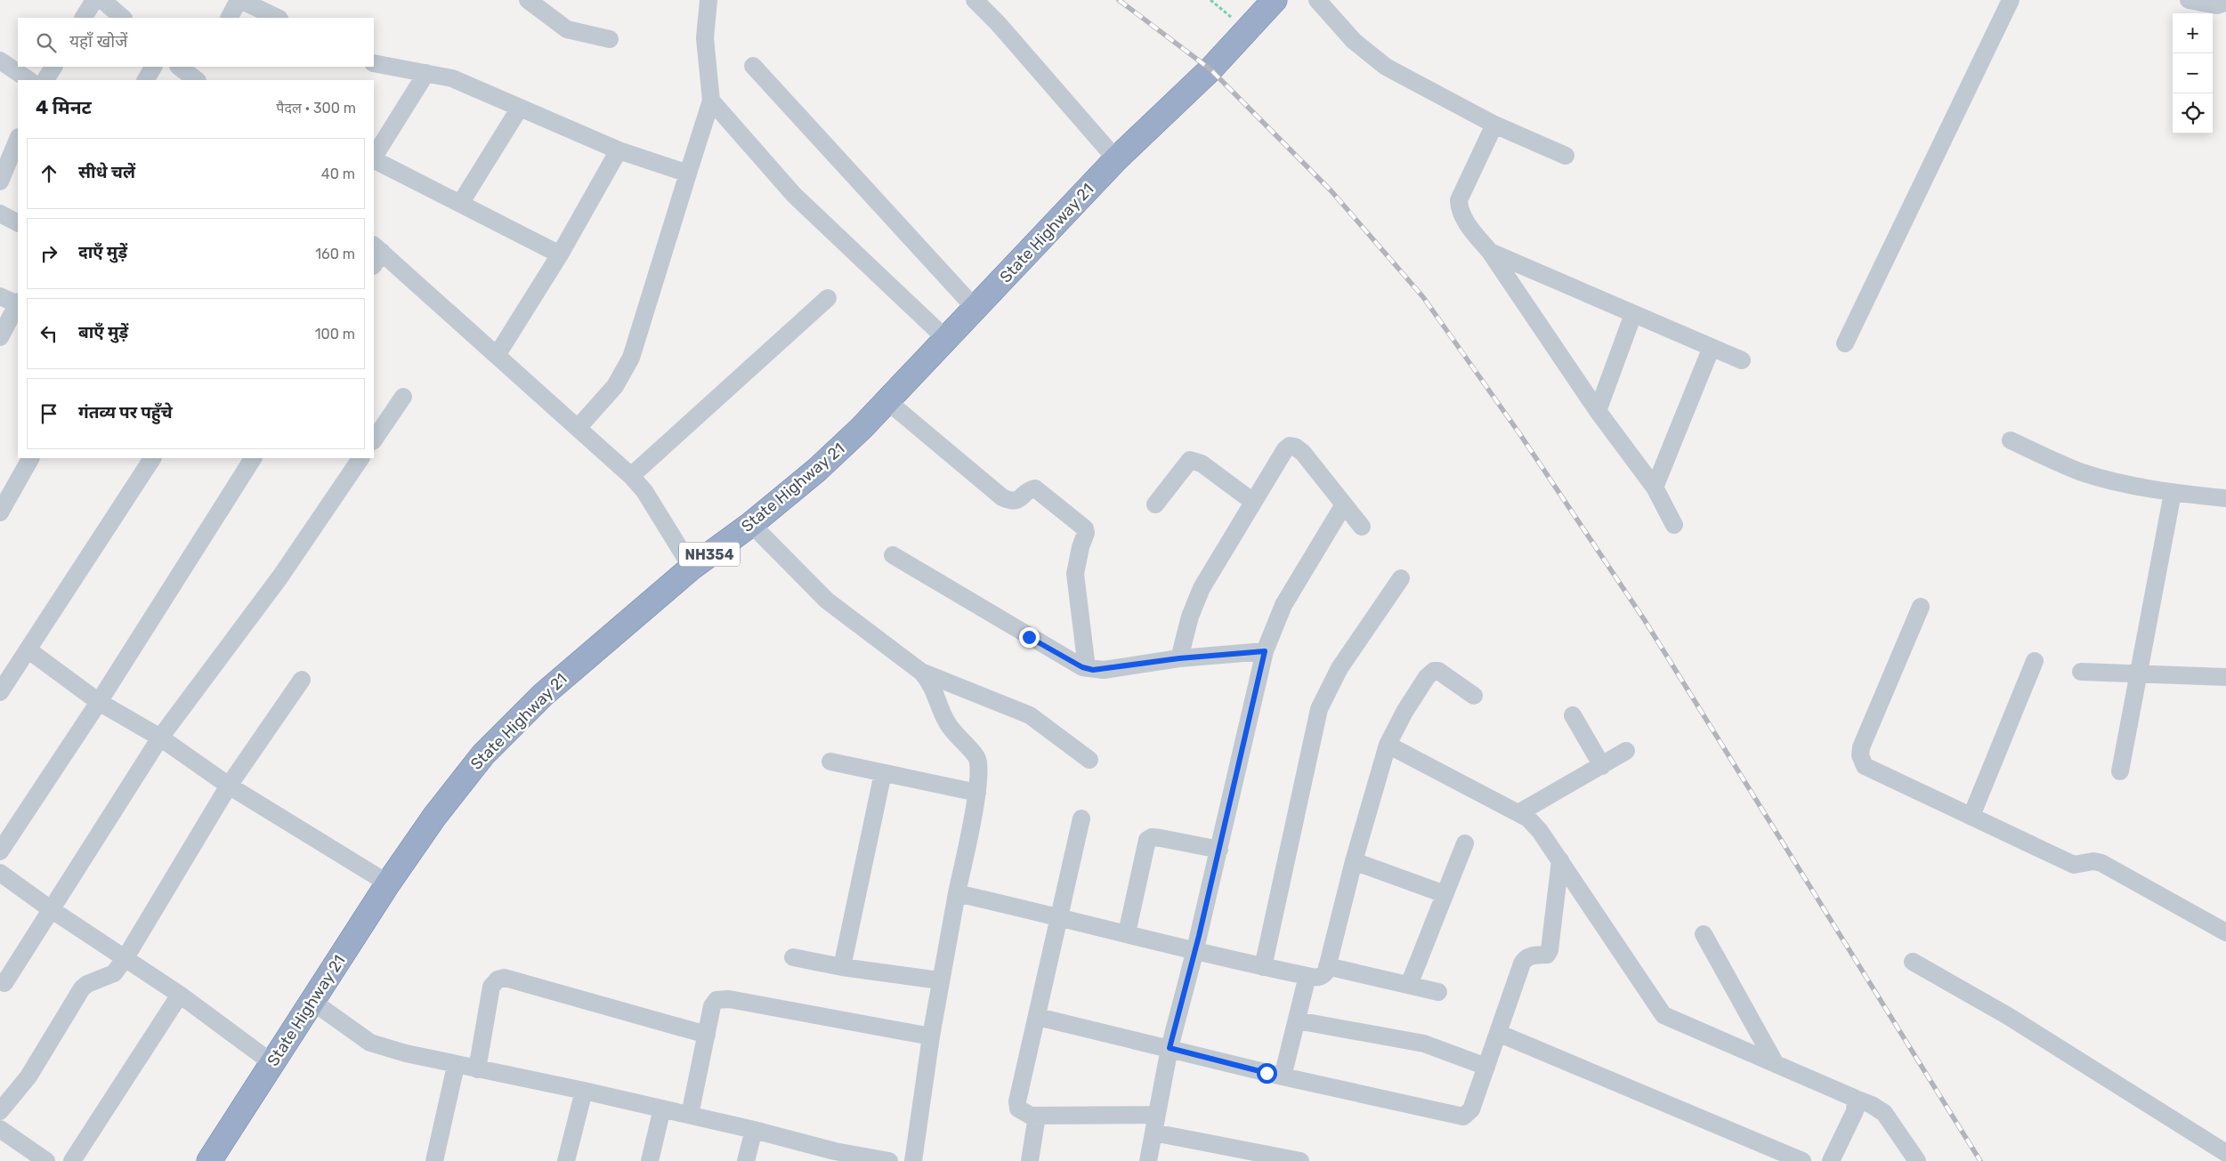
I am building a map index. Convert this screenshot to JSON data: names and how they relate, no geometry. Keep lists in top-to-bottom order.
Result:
{
  "streets": {
    "highway": ["State Highway 21", "NH354"]
  },
  "page": {
    "map_buttons": ["+", "−"],
    "search": "यहाँ खोजें",
    "heading": ["4 मिनट", "पैदल · 300 m"],
    "list": [
      ["सीधे चलें", "40 m"],
      ["दाएँ मुड़ें", "160 m"],
      ["बाएँ मुड़ें", "100 m"],
      "गंतव्य पर पहुँचे"
    ]
  }
}
